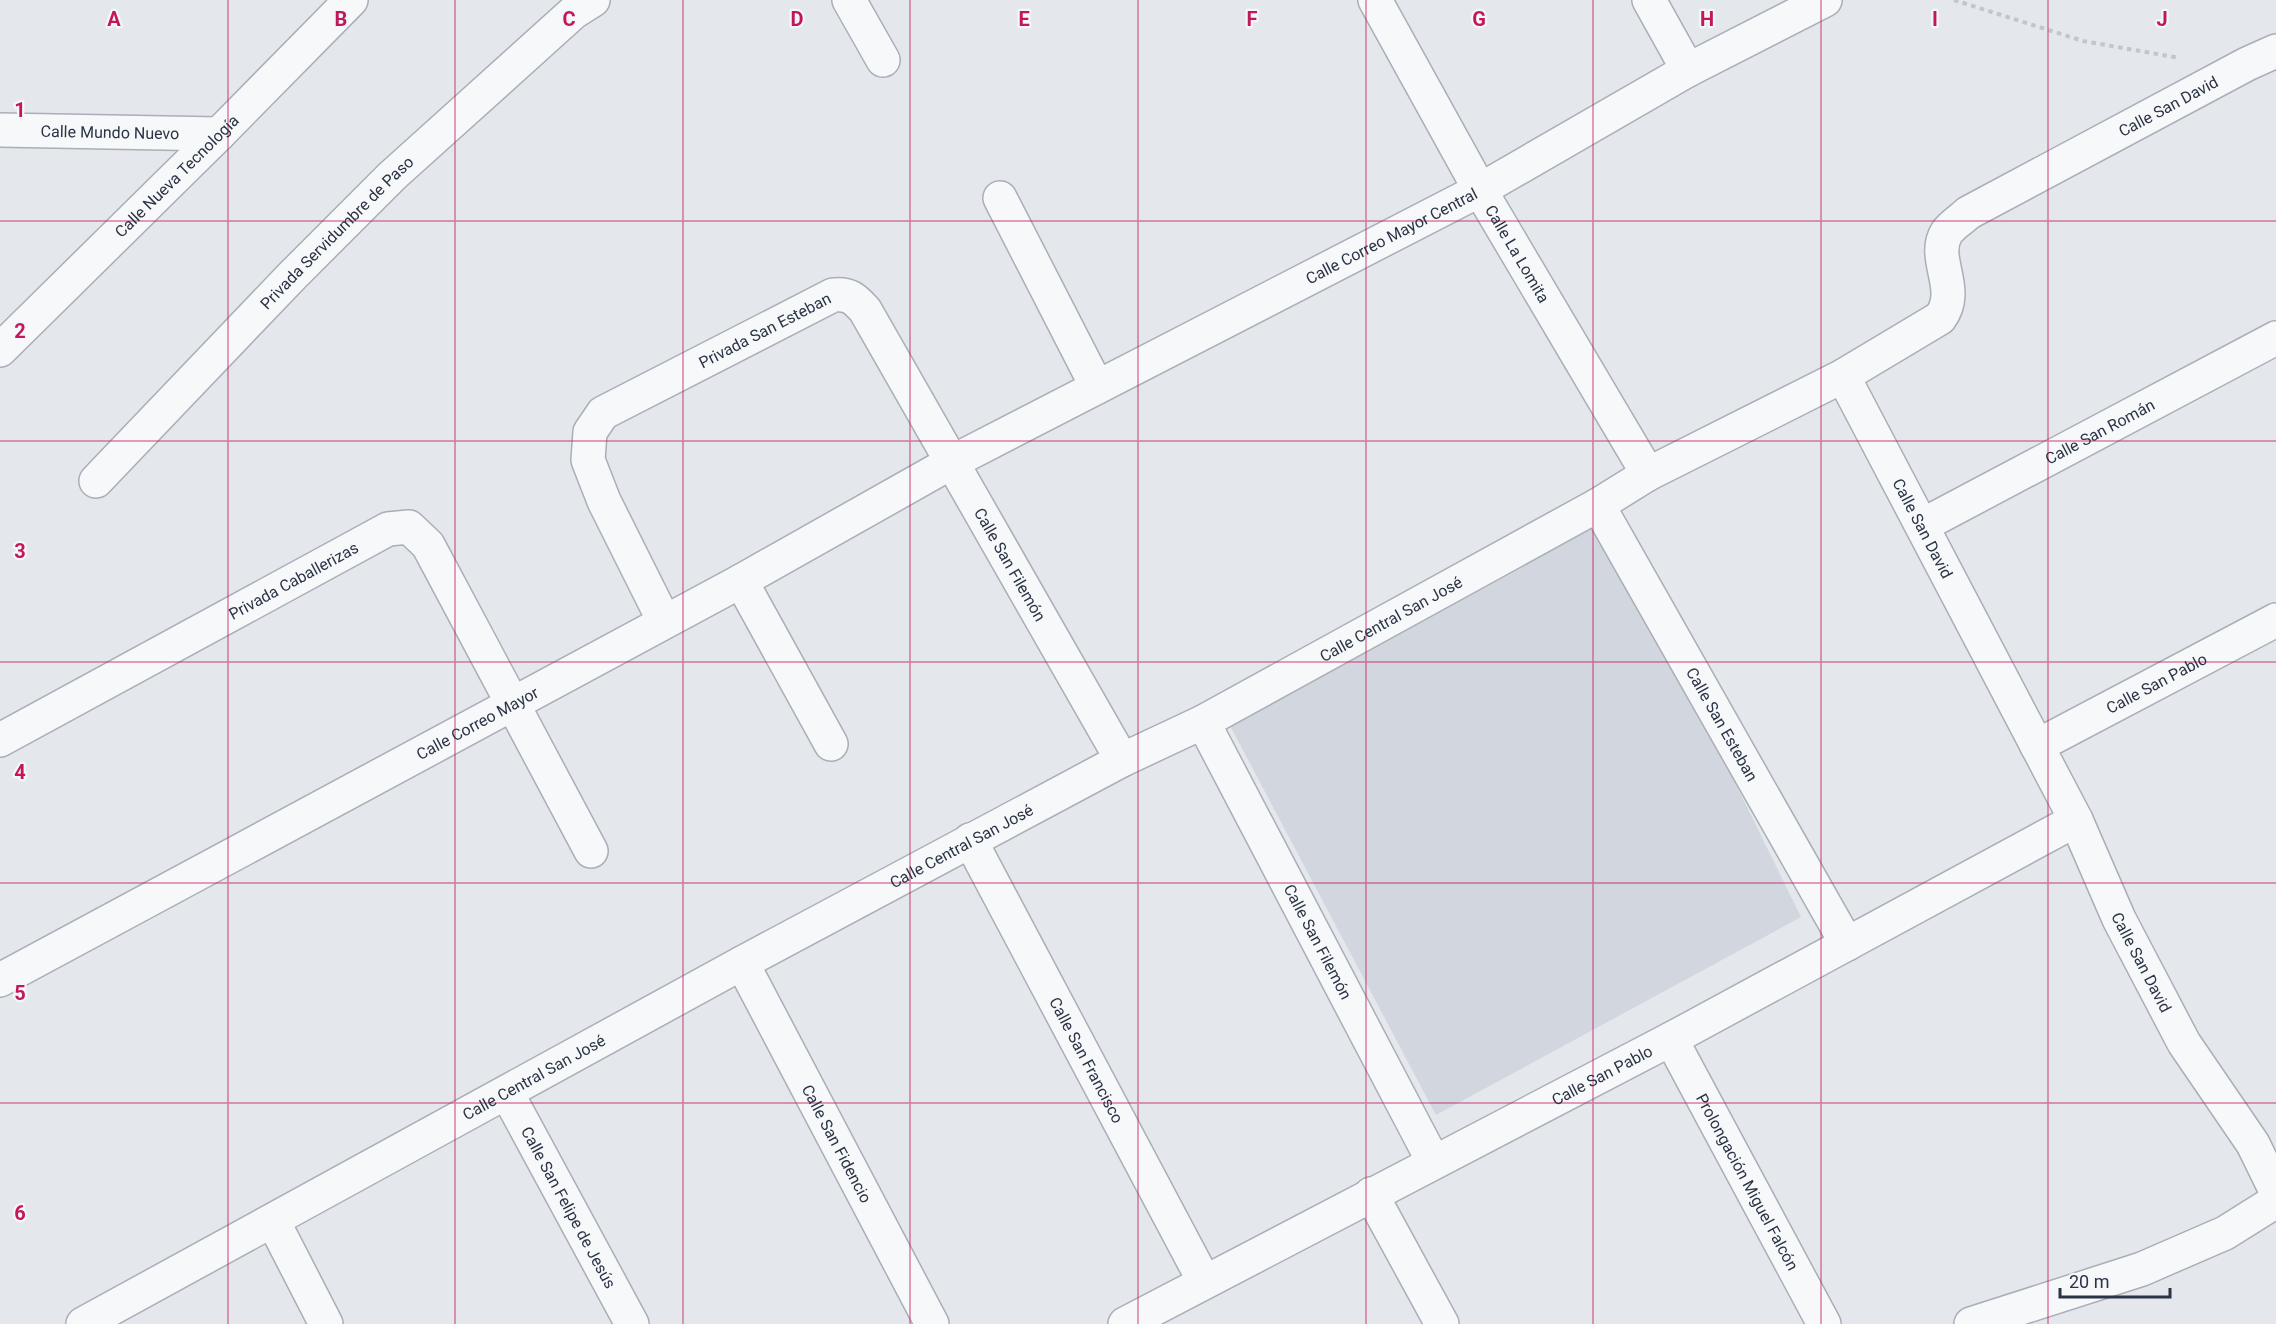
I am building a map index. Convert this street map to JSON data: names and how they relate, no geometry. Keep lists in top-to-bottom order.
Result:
{
  "streets": {
    "street": [
      "Calle San David",
      "Calle Mundo Nuevo",
      "Calle Nueva Tecnología",
      "Privada Servidumbre de Paso",
      "Calle Correo Mayor Central",
      "Calle La Lomita",
      "Privada San Esteban",
      "Calle San Román",
      "Calle San Filemón",
      "Privada Caballerizas",
      "Calle Central San José",
      "Calle San Pablo",
      "Calle Correo Mayor",
      "Calle San Esteban",
      "Calle San Francisco",
      "Calle San Fidencio",
      "Prolongación Miguel Falcón",
      "Calle San Felipe de Jesús"
    ]
  },
  "crossings": [
    ["Calle San David", "Calle San Román"],
    ["Calle San David", "Calle Central San José"],
    ["Calle San David", "Calle San Pablo"],
    ["Calle Mundo Nuevo", "Calle Nueva Tecnología"],
    ["Calle Correo Mayor Central", "Calle La Lomita"],
    ["Calle Correo Mayor Central", "Privada San Esteban"],
    ["Calle Correo Mayor Central", "Calle San Filemón"],
    ["Calle Correo Mayor Central", "Calle Correo Mayor"],
    ["Calle La Lomita", "Calle Central San José"],
    ["Privada San Esteban", "Calle San Filemón"],
    ["Privada San Esteban", "Calle Correo Mayor"],
    ["Calle San Filemón", "Calle Central San José"],
    ["Calle San Filemón", "Calle San Pablo"],
    ["Calle San Filemón", "Calle Correo Mayor"],
    ["Privada Caballerizas", "Calle Correo Mayor"],
    ["Calle Central San José", "Calle San Esteban"],
    ["Calle Central San José", "Calle San Francisco"],
    ["Calle Central San José", "Calle San Fidencio"],
    ["Calle Central San José", "Calle San Felipe de Jesús"],
    ["Calle San Pablo", "Calle San Esteban"],
    ["Calle San Pablo", "Calle San Francisco"],
    ["Calle San Pablo", "Prolongación Miguel Falcón"]
  ],
  "scale_bar": "20 m",
  "grid": {
    "columns": [
      "A",
      "B",
      "C",
      "D",
      "E",
      "F",
      "G",
      "H",
      "I",
      "J"
    ],
    "rows": [
      "1",
      "2",
      "3",
      "4",
      "5",
      "6"
    ]
  }
}
